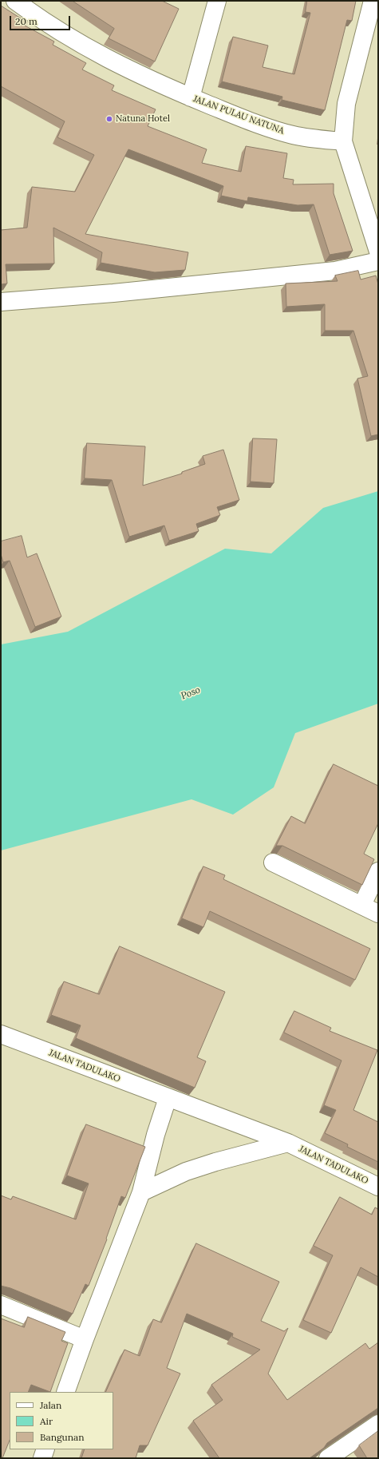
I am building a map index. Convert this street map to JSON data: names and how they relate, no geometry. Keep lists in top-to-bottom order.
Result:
{
  "streets": {
    "street": ["JALAN PULAU NATUNA", "JALAN TADULAKO"]
  },
  "water": ["Poso"],
  "places": ["Natuna Hotel"],
  "legend": ["Jalan", "Air", "Bangunan"],
  "scale_bar": "20 m"
}
